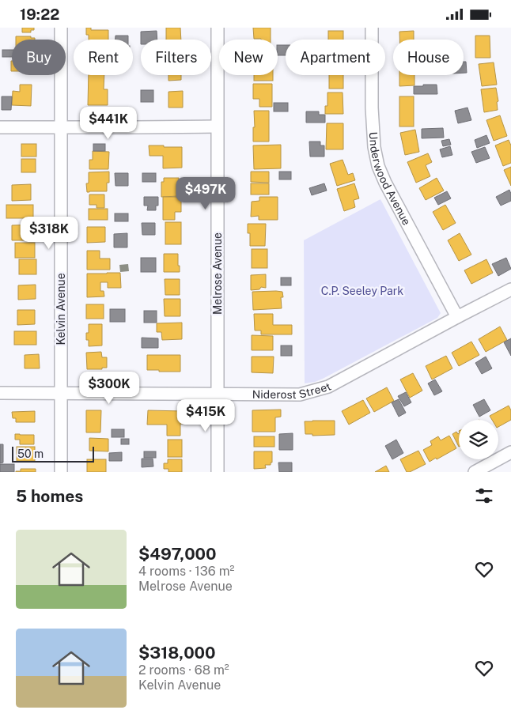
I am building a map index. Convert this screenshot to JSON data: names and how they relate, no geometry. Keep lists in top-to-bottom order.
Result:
{
  "streets": {
    "street": [
      "Underwood Avenue",
      "Melrose Avenue",
      "Kelvin Avenue",
      "Niderost Street"
    ]
  },
  "crossings": [
    ["Underwood Avenue", "Niderost Street"],
    ["Melrose Avenue", "Niderost Street"],
    ["Kelvin Avenue", "Niderost Street"]
  ],
  "parks": ["C.P. Seeley Park"],
  "scale_bar": "50 m",
  "page": {
    "status": "19:22",
    "chip": [
      "Buy",
      "Rent",
      "Filters",
      "New",
      "Apartment",
      "House"
    ],
    "price": [
      "$441K",
      "$497K",
      "$318K",
      "$300K",
      "$415K"
    ],
    "scale": "50 m",
    "heading": "5 homes",
    "list": [
      {
        "name": "$497,000",
        "note": "4 rooms · 136 m² · Melrose Avenue"
      },
      {
        "name": "$318,000",
        "note": "2 rooms · 68 m² · Kelvin Avenue"
      }
    ]
  }
}
